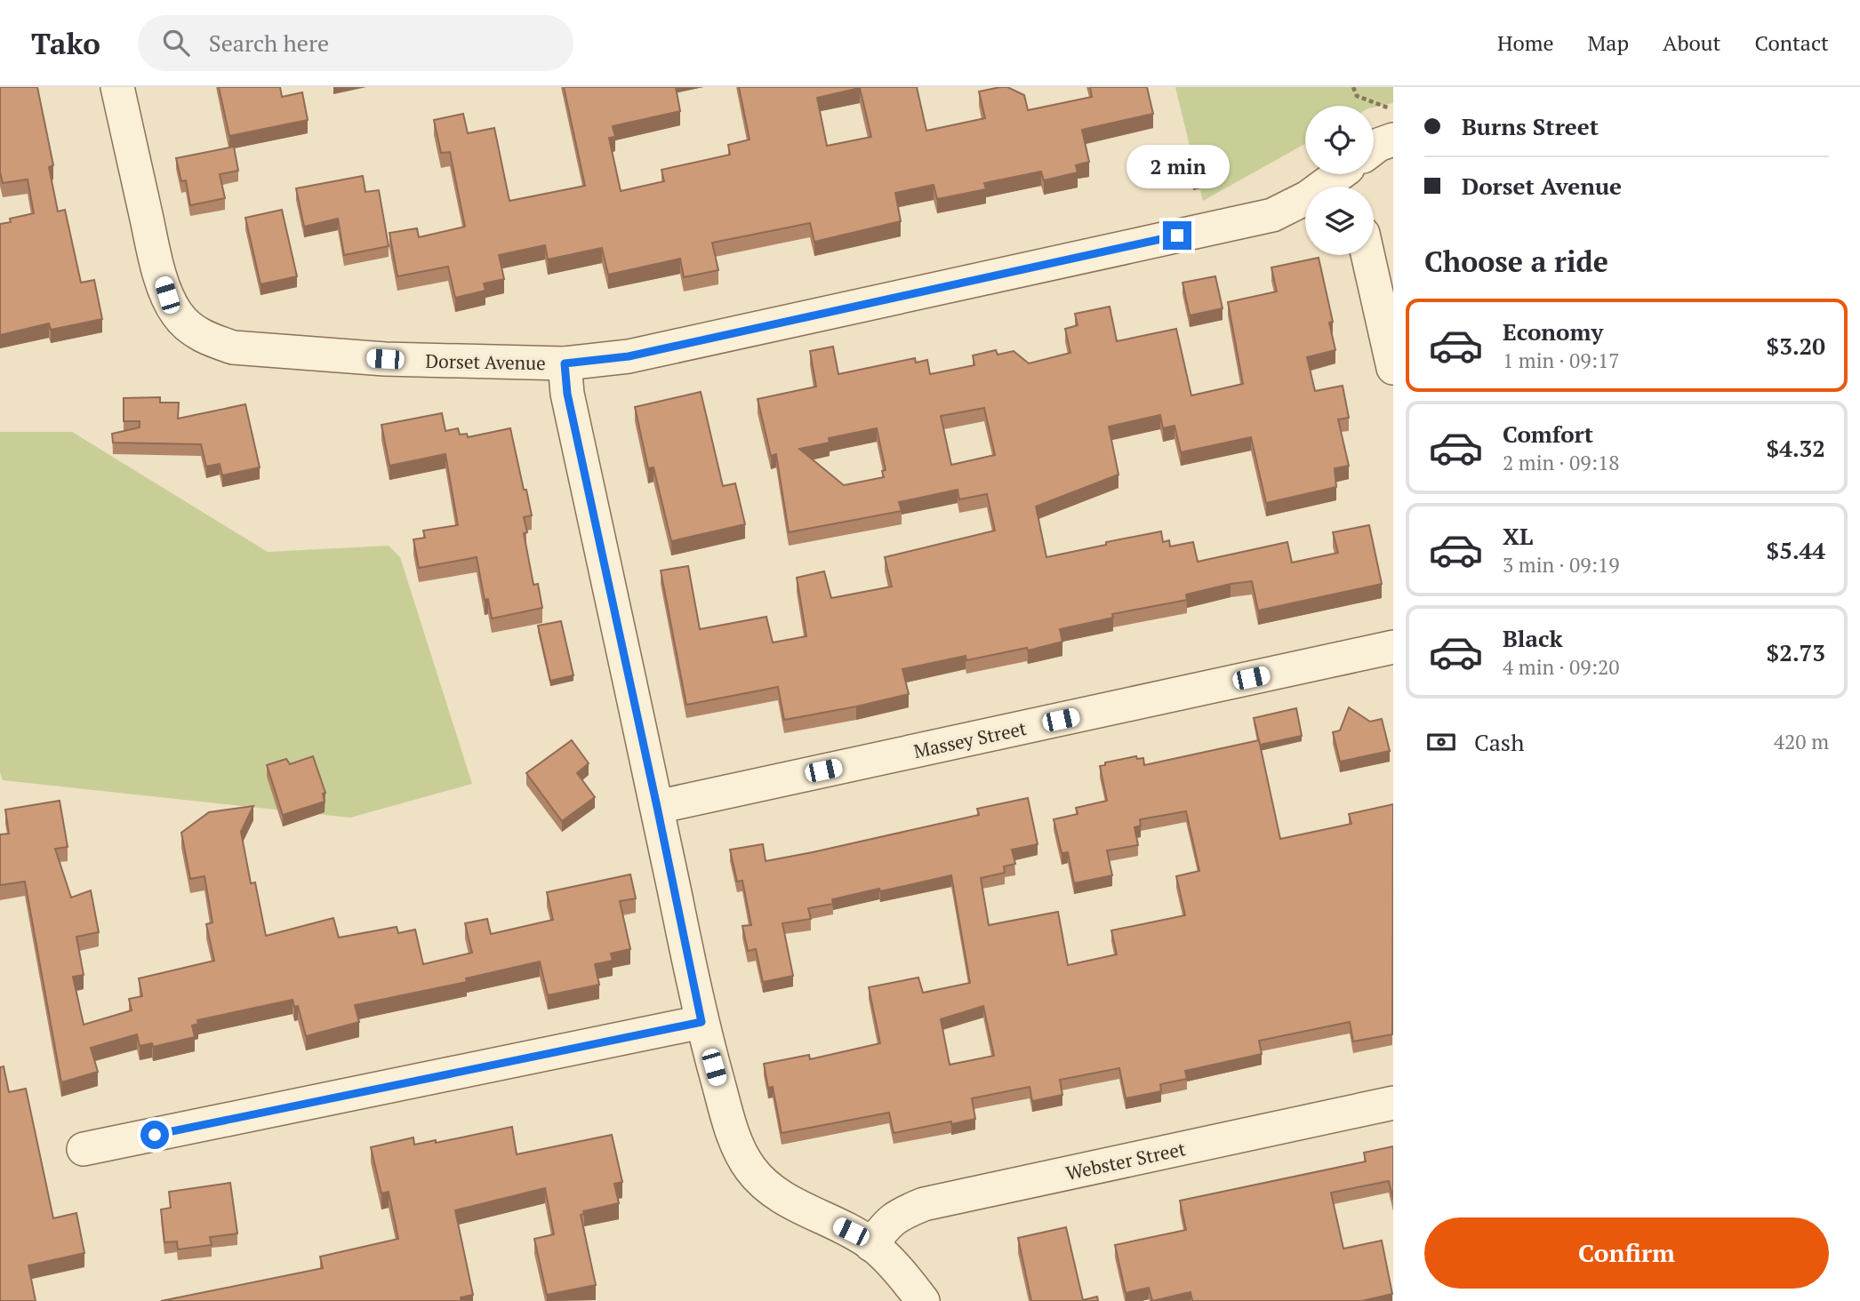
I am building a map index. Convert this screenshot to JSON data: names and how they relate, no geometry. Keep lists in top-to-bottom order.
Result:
{
  "streets": {
    "street": ["Dorset Avenue", "Massey Street", "Webster Street"]
  },
  "page": {
    "header": "Tako",
    "search": "Search here",
    "nav": [
      "Home",
      "Map",
      "About",
      "Contact"
    ],
    "banner": ["Burns Street", "Dorset Avenue"],
    "bubble": "2 min",
    "heading": "Choose a ride",
    "list": [
      {
        "name": "Economy",
        "note": "1 min · 09:17",
        "value": "$3.20"
      },
      {
        "name": "Comfort",
        "note": "2 min · 09:18",
        "value": "$4.32"
      },
      {
        "name": "XL",
        "note": "3 min · 09:19",
        "value": "$5.44"
      },
      {
        "name": "Black",
        "note": "4 min · 09:20",
        "value": "$2.73"
      }
    ],
    "pay": ["Cash", "420 m"],
    "buttons": "Confirm"
  }
}
